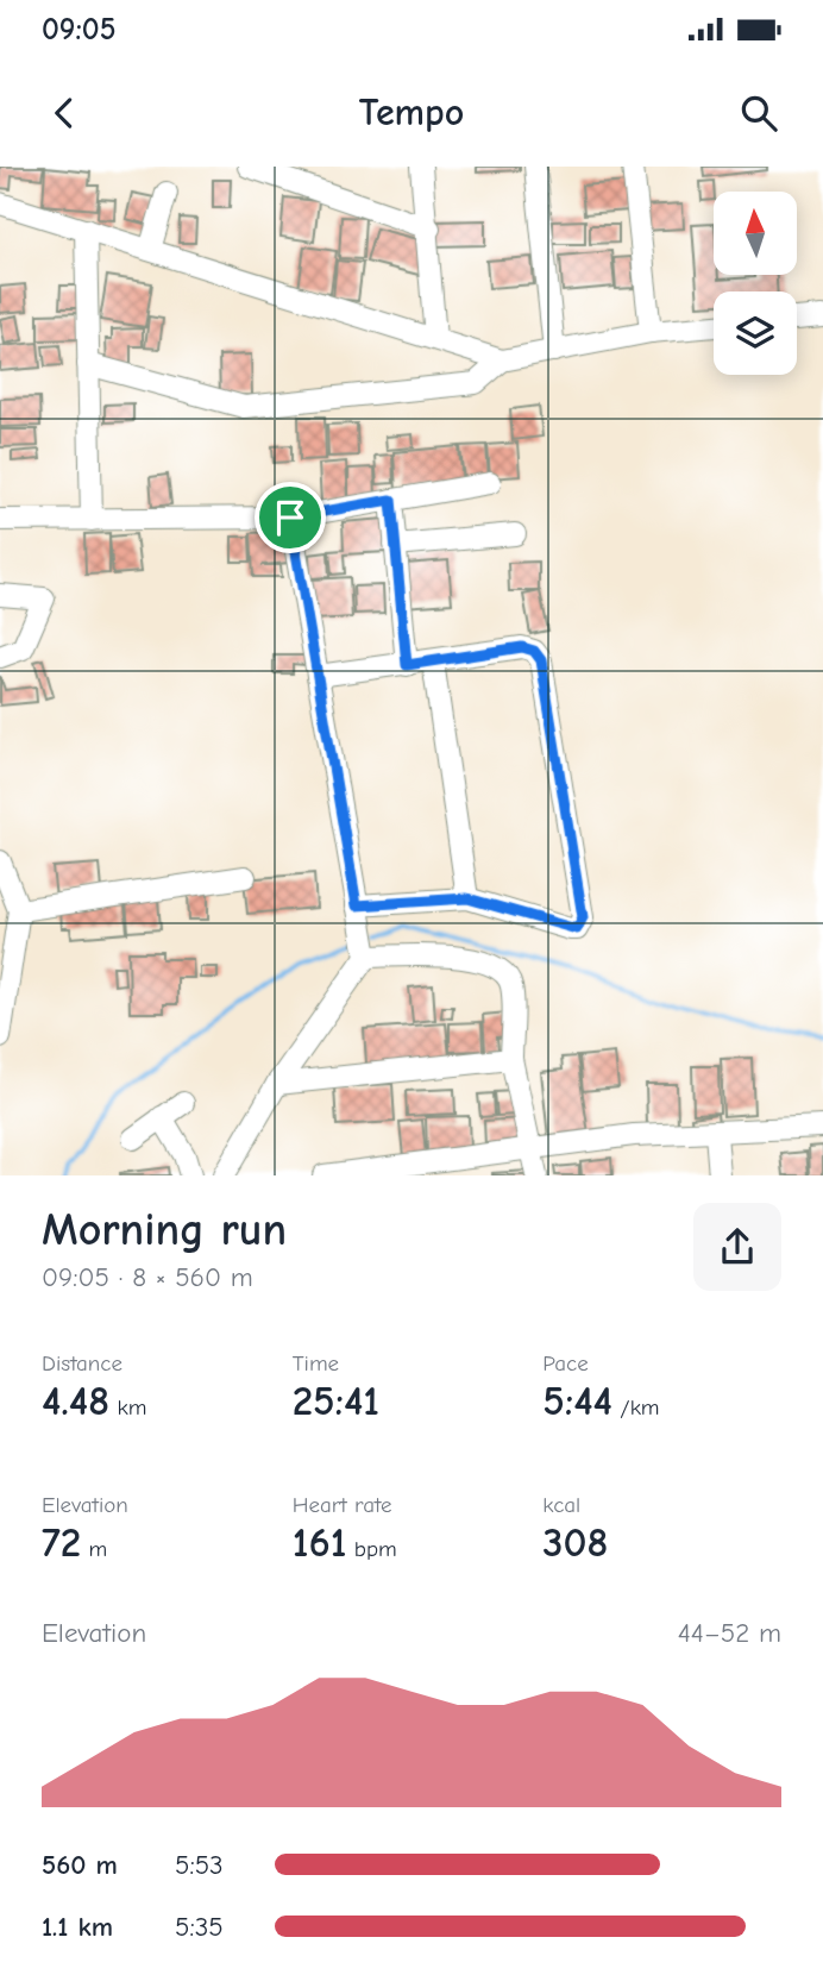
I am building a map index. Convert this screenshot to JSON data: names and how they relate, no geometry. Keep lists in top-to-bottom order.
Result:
{
  "north": "top",
  "page": {
    "status": "09:05",
    "header": "Tempo",
    "heading": ["Morning run", "09:05 · 8 × 560 m"],
    "stats": [
      ["Distance", "4.48 km"],
      ["Time", "25:41"],
      ["Pace", "5:44 /km"],
      ["Elevation", "72 m"],
      ["Heart rate", "161 bpm"],
      ["kcal", "308"]
    ],
    "chart": ["Elevation", "44–52 m"],
    "list": [
      {
        "name": "560 m",
        "note": "5:53"
      },
      {
        "name": "1.1 km",
        "note": "5:35"
      }
    ]
  }
}
